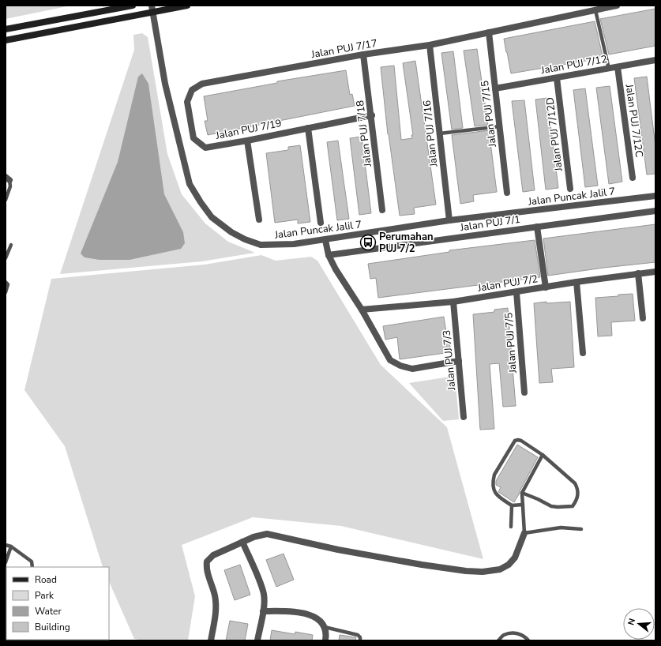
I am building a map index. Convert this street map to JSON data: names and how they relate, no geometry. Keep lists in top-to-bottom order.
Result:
{
  "streets": {
    "street": [
      "Jalan PUJ 7/17",
      "Jalan PUJ 7/12",
      "Jalan PUJ 7/15",
      "Jalan PUJ 7/12C",
      "Jalan PUJ 7/19",
      "Jalan PUJ 7/18",
      "Jalan PUJ 7/16",
      "Jalan PUJ 7/12D",
      "Jalan Puncak Jalil 7",
      "Jalan PUJ 7/1",
      "Jalan PUJ 7/2",
      "Jalan PUJ 7/5",
      "Jalan PUJ 7/3"
    ]
  },
  "crossings": [
    ["Jalan PUJ 7/17", "Jalan PUJ 7/15"],
    ["Jalan PUJ 7/17", "Jalan PUJ 7/19"],
    ["Jalan PUJ 7/17", "Jalan PUJ 7/18"],
    ["Jalan PUJ 7/17", "Jalan PUJ 7/16"],
    ["Jalan PUJ 7/12", "Jalan PUJ 7/15"],
    ["Jalan PUJ 7/12", "Jalan PUJ 7/12C"],
    ["Jalan PUJ 7/12", "Jalan PUJ 7/12D"],
    ["Jalan PUJ 7/19", "Jalan PUJ 7/18"],
    ["Jalan PUJ 7/16", "Jalan Puncak Jalil 7"],
    ["Jalan PUJ 7/2", "Jalan PUJ 7/5"],
    ["Jalan PUJ 7/2", "Jalan PUJ 7/3"]
  ],
  "places": {
    "bus stop": ["Perumahan PUJ 7/2"]
  },
  "legend": [
    "Road",
    "Park",
    "Water",
    "Building"
  ],
  "north": "left"
}
